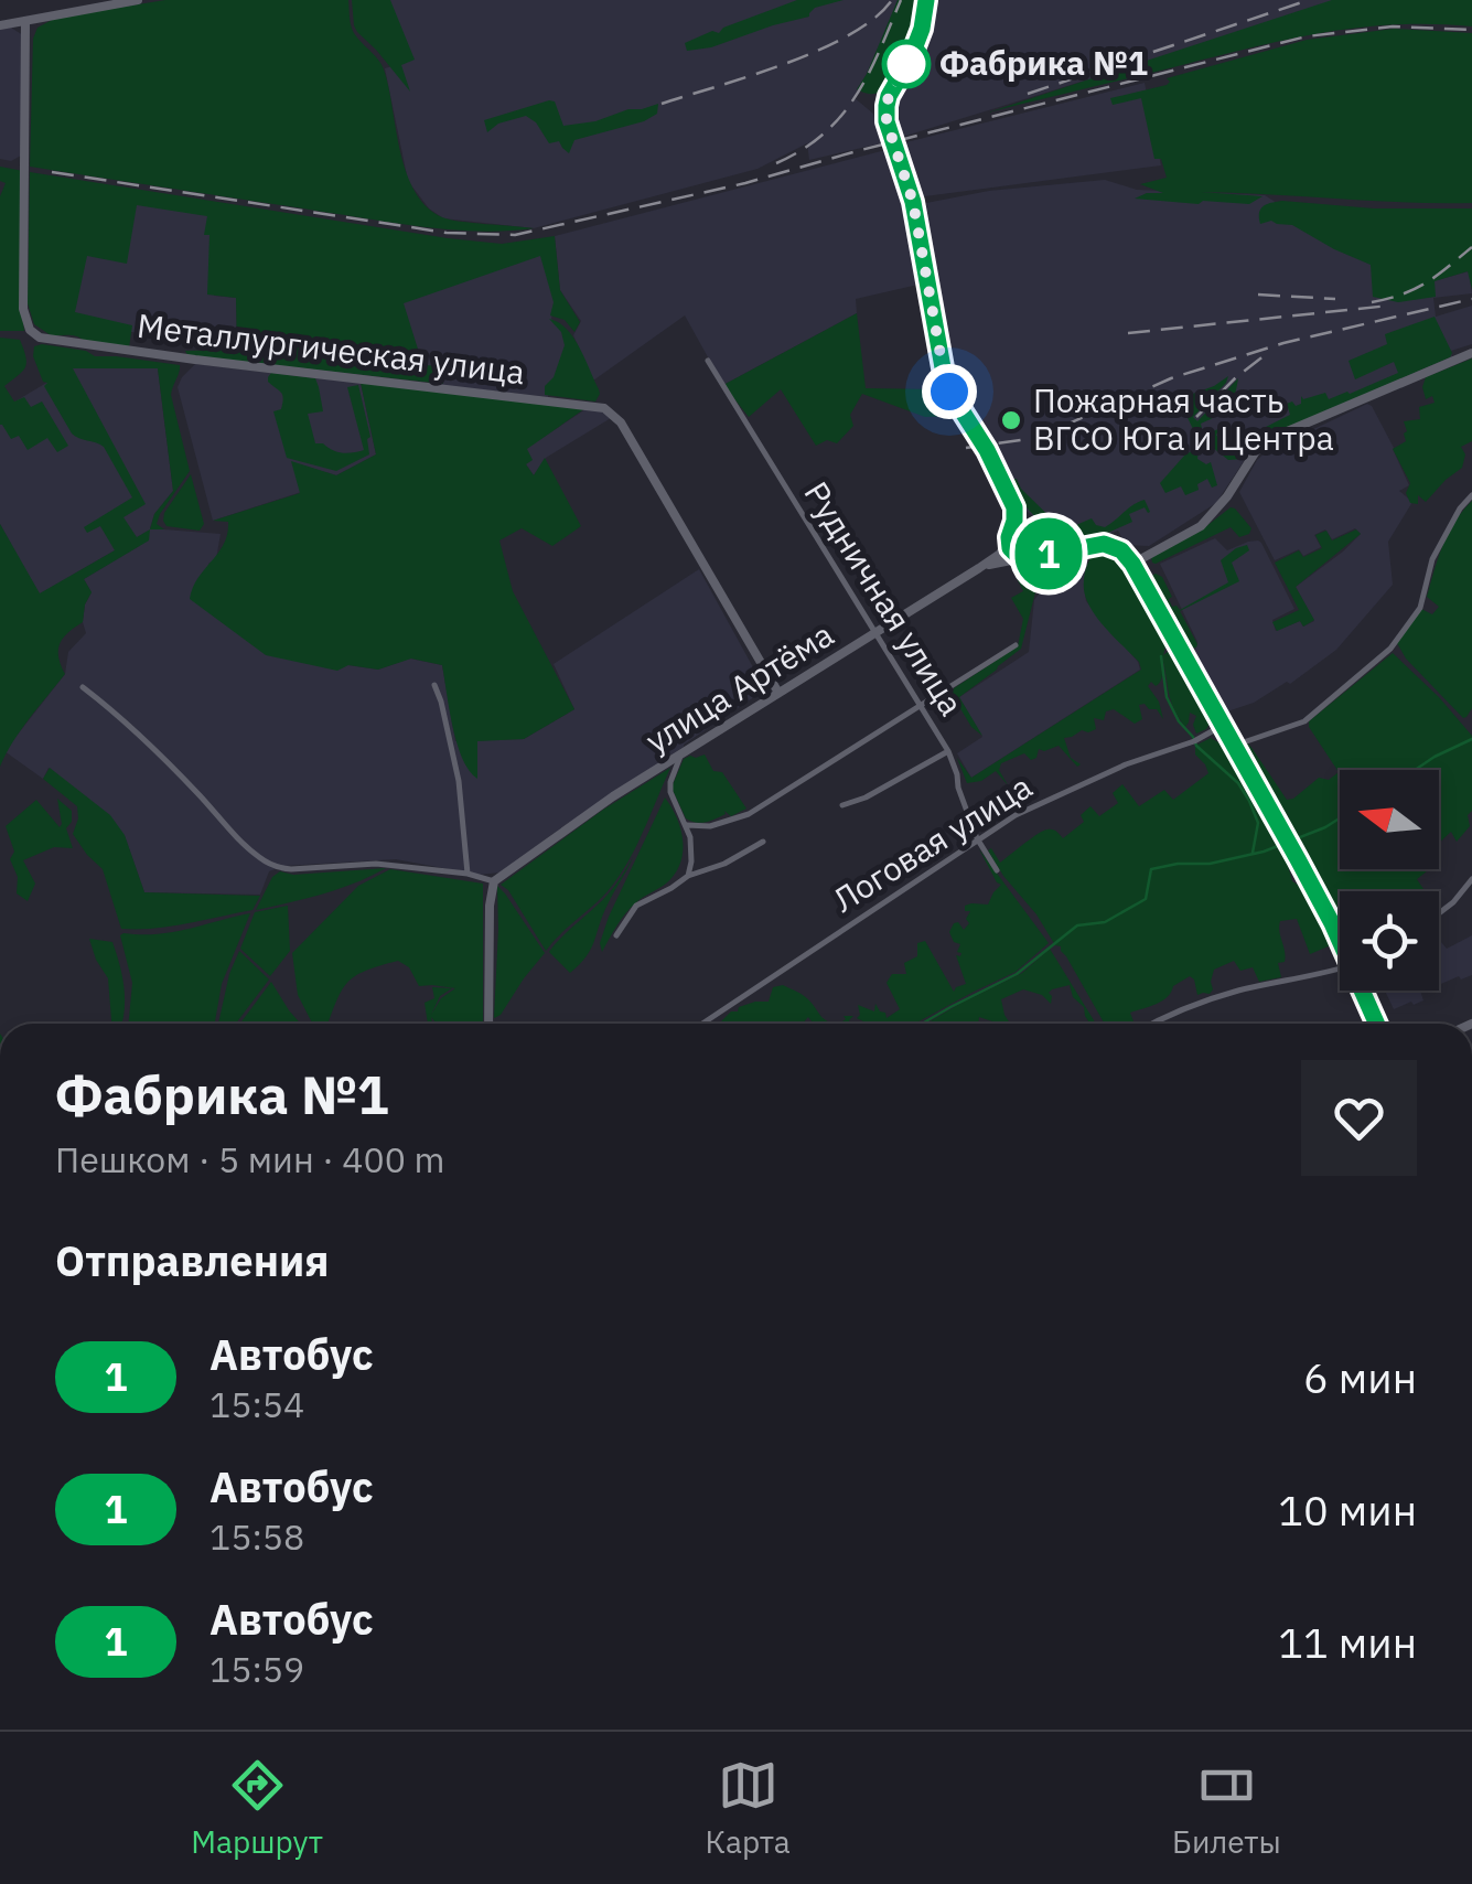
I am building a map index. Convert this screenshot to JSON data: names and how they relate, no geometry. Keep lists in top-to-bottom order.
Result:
{
  "streets": {
    "street": [
      "Металлургическая улица",
      "Рудничная улица",
      "улица Артёма",
      "Логовая улица"
    ]
  },
  "crossings": [
    ["Металлургическая улица", "улица Артёма"],
    ["Рудничная улица", "улица Артёма"],
    ["Рудничная улица", "Логовая улица"]
  ],
  "places": ["Фабрика №1", "Пожарная часть ВГСО Юга и Центра"],
  "lines": ["bus line 1"],
  "north": "left",
  "page": {
    "on_map": "1",
    "heading": [
      ["Фабрика №1", "Пешком · 5 мин · 400 m"],
      "Отправления"
    ],
    "list": [
      {
        "mark": "1",
        "name": "Автобус",
        "note": "15:54",
        "value": "6 мин"
      },
      {
        "mark": "1",
        "name": "Автобус",
        "note": "15:58",
        "value": "10 мин"
      },
      {
        "mark": "1",
        "name": "Автобус",
        "note": "15:59",
        "value": "11 мин"
      }
    ],
    "tabs": ["Маршрут", "Карта", "Билеты"]
  }
}
